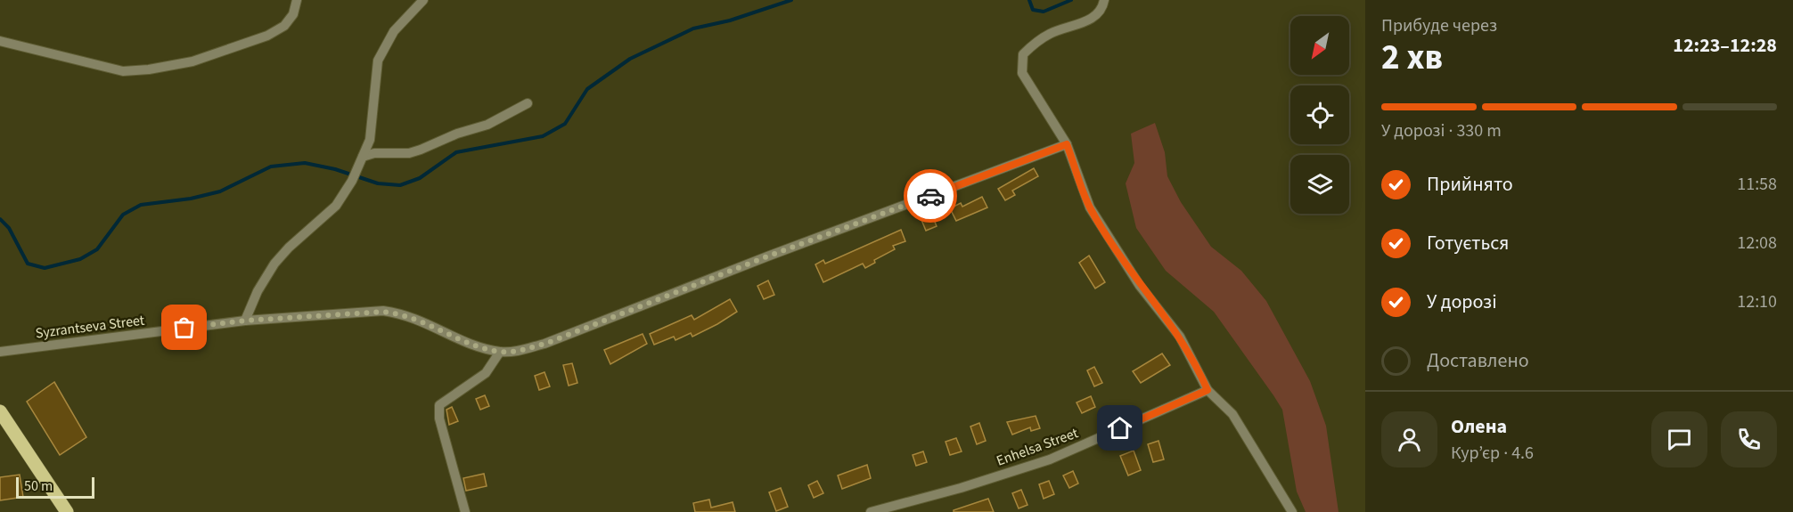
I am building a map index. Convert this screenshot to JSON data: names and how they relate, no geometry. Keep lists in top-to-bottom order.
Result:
{
  "streets": {
    "street": ["Syzrantseva Street", "Enhelsa Street"]
  },
  "scale_bar": "50 m",
  "north": "bottom left",
  "page": {
    "heading": ["2 хв", "Прибуде через", "12:23–12:28"],
    "panel": ["Олена", "Кур’єр · 4.6"],
    "bar": "У дорозі · 330 m",
    "list": [
      ["Прийнято", "11:58"],
      ["Готується", "12:08"],
      ["У дорозі", "12:10"],
      "Доставлено"
    ],
    "scale": "50 m"
  }
}
